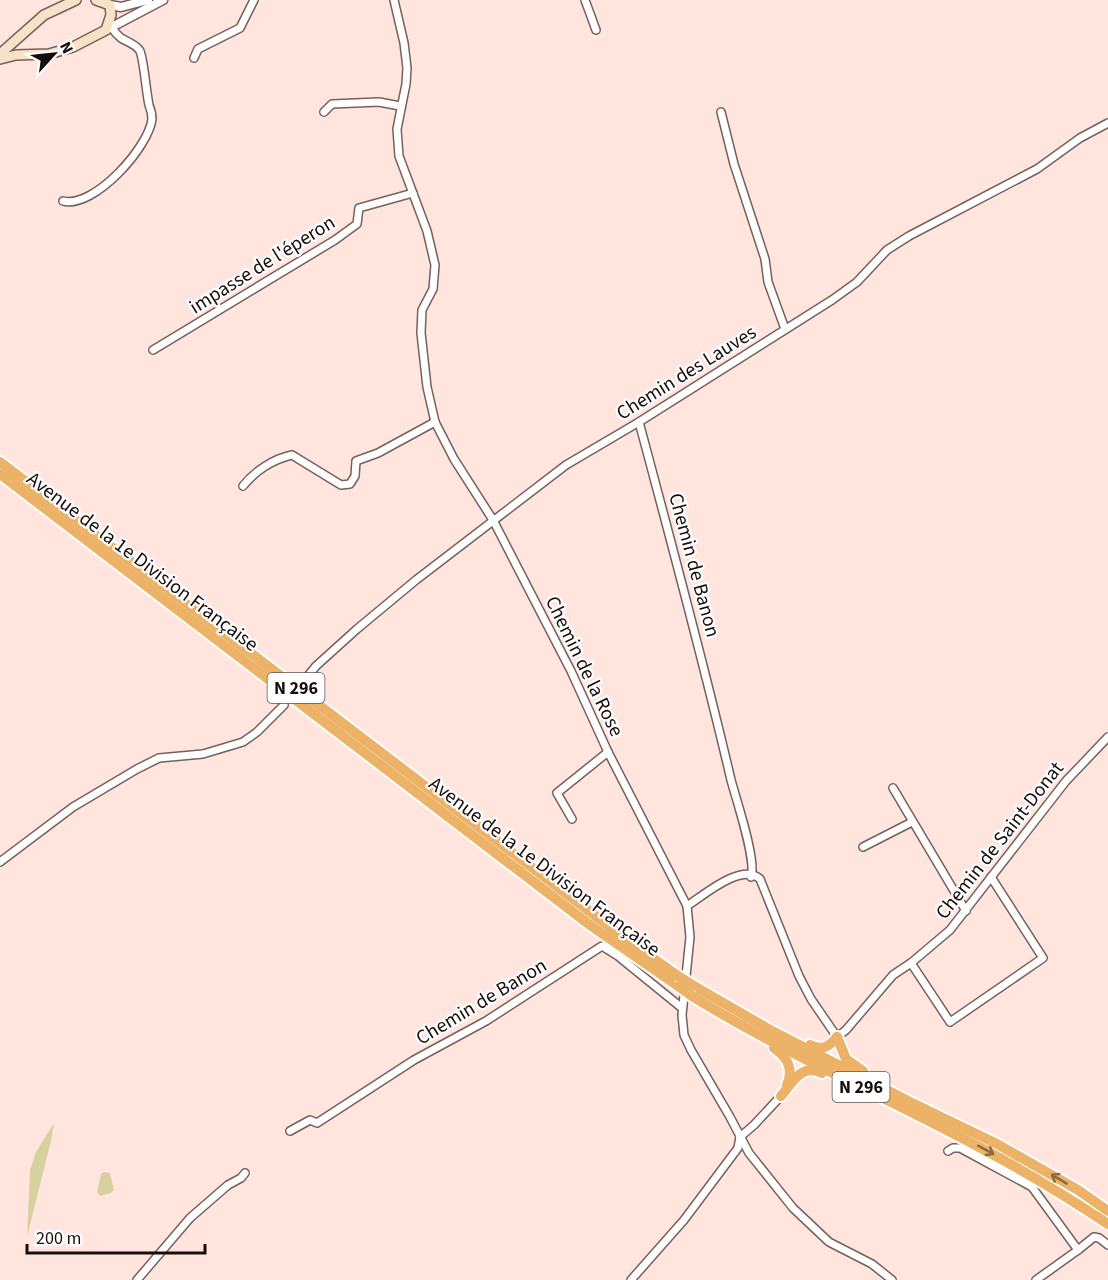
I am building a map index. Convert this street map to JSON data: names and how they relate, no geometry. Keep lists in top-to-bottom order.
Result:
{
  "streets": {
    "highway": ["Avenue de la 1e Division Française", "N 296"],
    "street": [
      "impasse de l'éperon",
      "Chemin des Lauves",
      "Chemin de Banon",
      "Chemin de la Rose",
      "Chemin de Saint-Donat"
    ]
  },
  "crossings": [
    ["impasse de l'éperon", "Chemin de la Rose"],
    ["Chemin des Lauves", "Chemin de Banon"],
    ["Chemin des Lauves", "Chemin de la Rose"],
    ["Chemin de Banon", "Chemin de la Rose"]
  ],
  "scale_bar": "200 m",
  "north": "top right"
}
